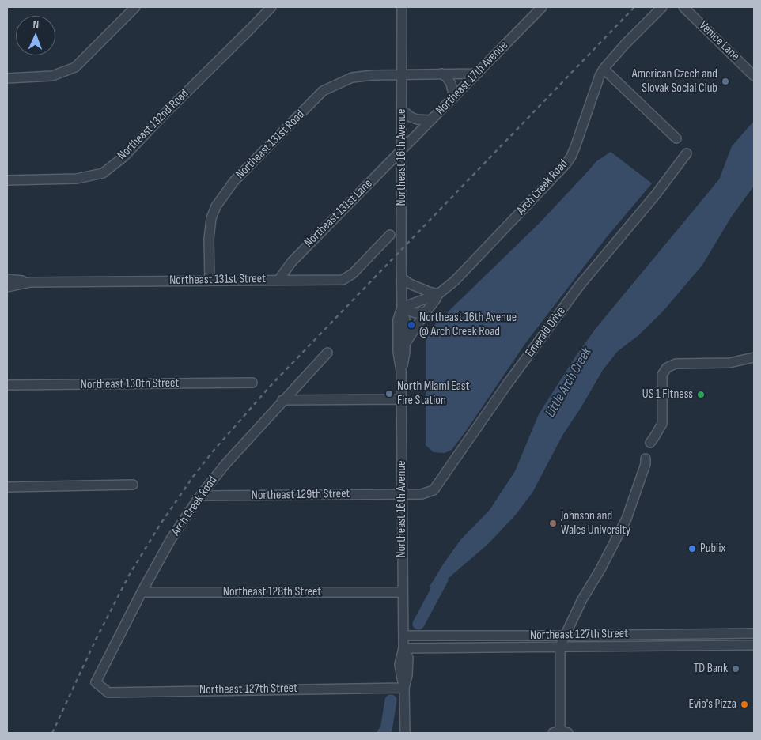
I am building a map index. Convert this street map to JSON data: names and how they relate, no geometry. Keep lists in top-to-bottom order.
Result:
{
  "streets": {
    "street": [
      "Venice Lane",
      "Northeast 17th Avenue",
      "Northeast 132nd Road",
      "Northeast 131st Road",
      "Northeast 16th Avenue",
      "Arch Creek Road",
      "Northeast 131st Lane",
      "Northeast 131st Street",
      "Emerald Drive",
      "Northeast 130th Street",
      "Northeast 129th Street",
      "Northeast 128th Street",
      "Northeast 127th Street"
    ]
  },
  "crossings": [
    ["Northeast 17th Avenue", "Northeast 131st Road"],
    ["Northeast 17th Avenue", "Northeast 16th Avenue"],
    ["Northeast 17th Avenue", "Northeast 131st Lane"],
    ["Northeast 131st Road", "Northeast 16th Avenue"],
    ["Northeast 131st Road", "Northeast 131st Street"],
    ["Northeast 16th Avenue", "Arch Creek Road"],
    ["Northeast 16th Avenue", "Northeast 131st Lane"],
    ["Northeast 16th Avenue", "Emerald Drive"],
    ["Northeast 16th Avenue", "Northeast 129th Street"],
    ["Northeast 16th Avenue", "Northeast 128th Street"],
    ["Northeast 16th Avenue", "Northeast 127th Street"],
    ["Arch Creek Road", "Northeast 129th Street"],
    ["Arch Creek Road", "Northeast 128th Street"],
    ["Arch Creek Road", "Northeast 127th Street"],
    ["Northeast 131st Lane", "Northeast 131st Street"],
    ["Emerald Drive", "Northeast 129th Street"]
  ],
  "water": ["Little Arch Creek"],
  "places": [
    "American Czech and Slovak Social Club",
    "Northeast 16th Avenue @ Arch Creek Road",
    "North Miami East Fire Station",
    "US 1 Fitness",
    "Johnson and Wales University",
    "Publix",
    "TD Bank",
    "Evio's Pizza"
  ],
  "north": "top"
}
